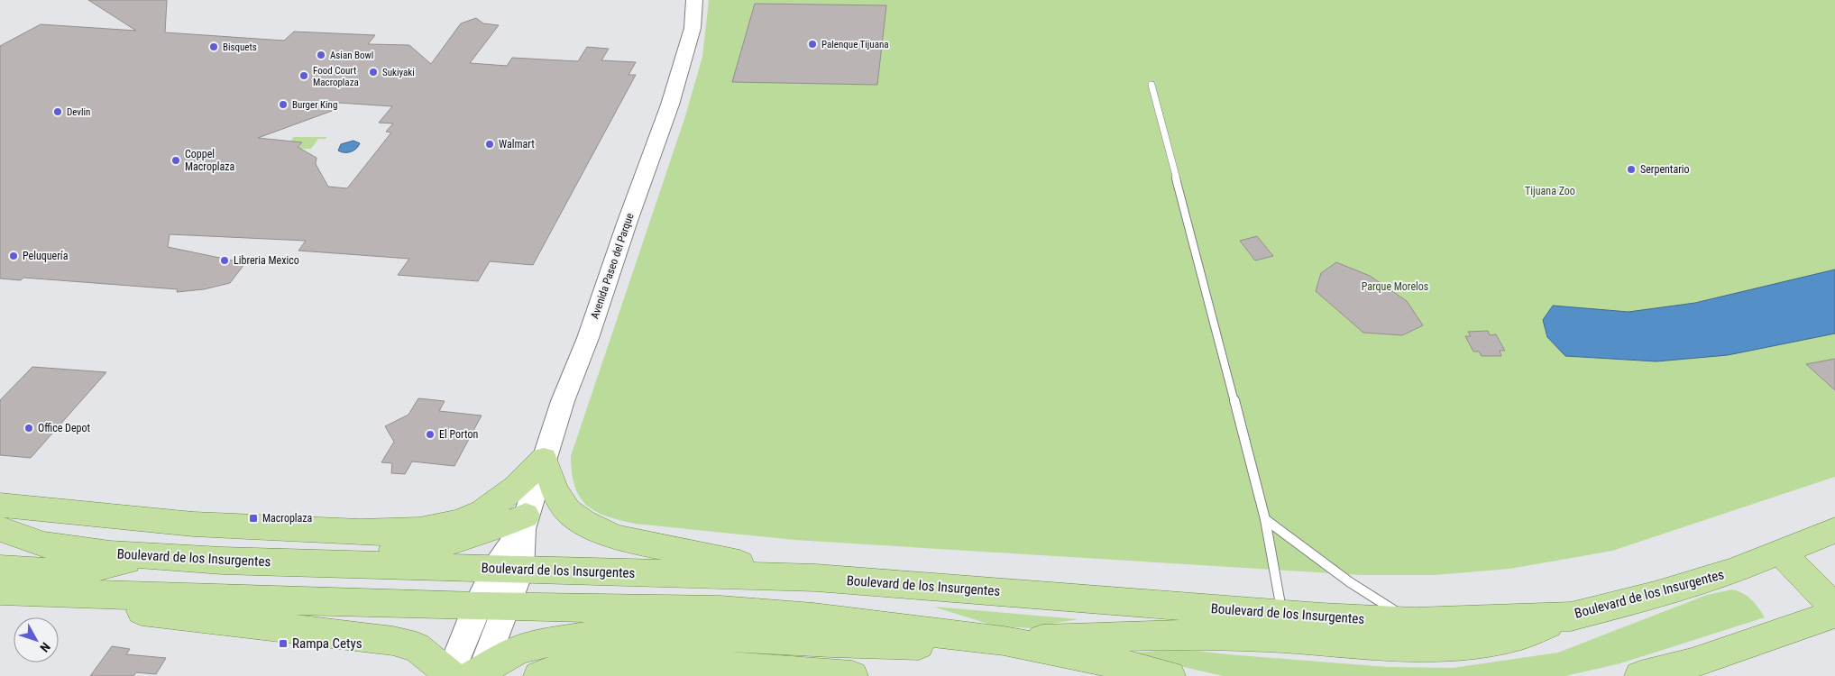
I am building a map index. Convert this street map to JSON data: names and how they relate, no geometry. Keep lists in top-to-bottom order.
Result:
{
  "streets": {
    "main road": ["Avenida Paseo del Parque", "Boulevard de los Insurgentes"]
  },
  "crossings": [
    ["Avenida Paseo del Parque", "Boulevard de los Insurgentes"]
  ],
  "parks": ["Tijuana Zoo", "Parque Morelos"],
  "places": {
    "other": [
      "Palenque Tijuana",
      "Bisquets",
      "Asian Bowl",
      "Sukiyaki",
      "Food Court Macroplaza",
      "Burger King",
      "Devlin",
      "Walmart",
      "Coppel Macroplaza",
      "Serpentario",
      "Peluquería",
      "Libreria Mexico",
      "Office Depot",
      "El Porton"
    ],
    "transit": ["Macroplaza", "Rampa Cetys"]
  },
  "north": "bottom right"
}
